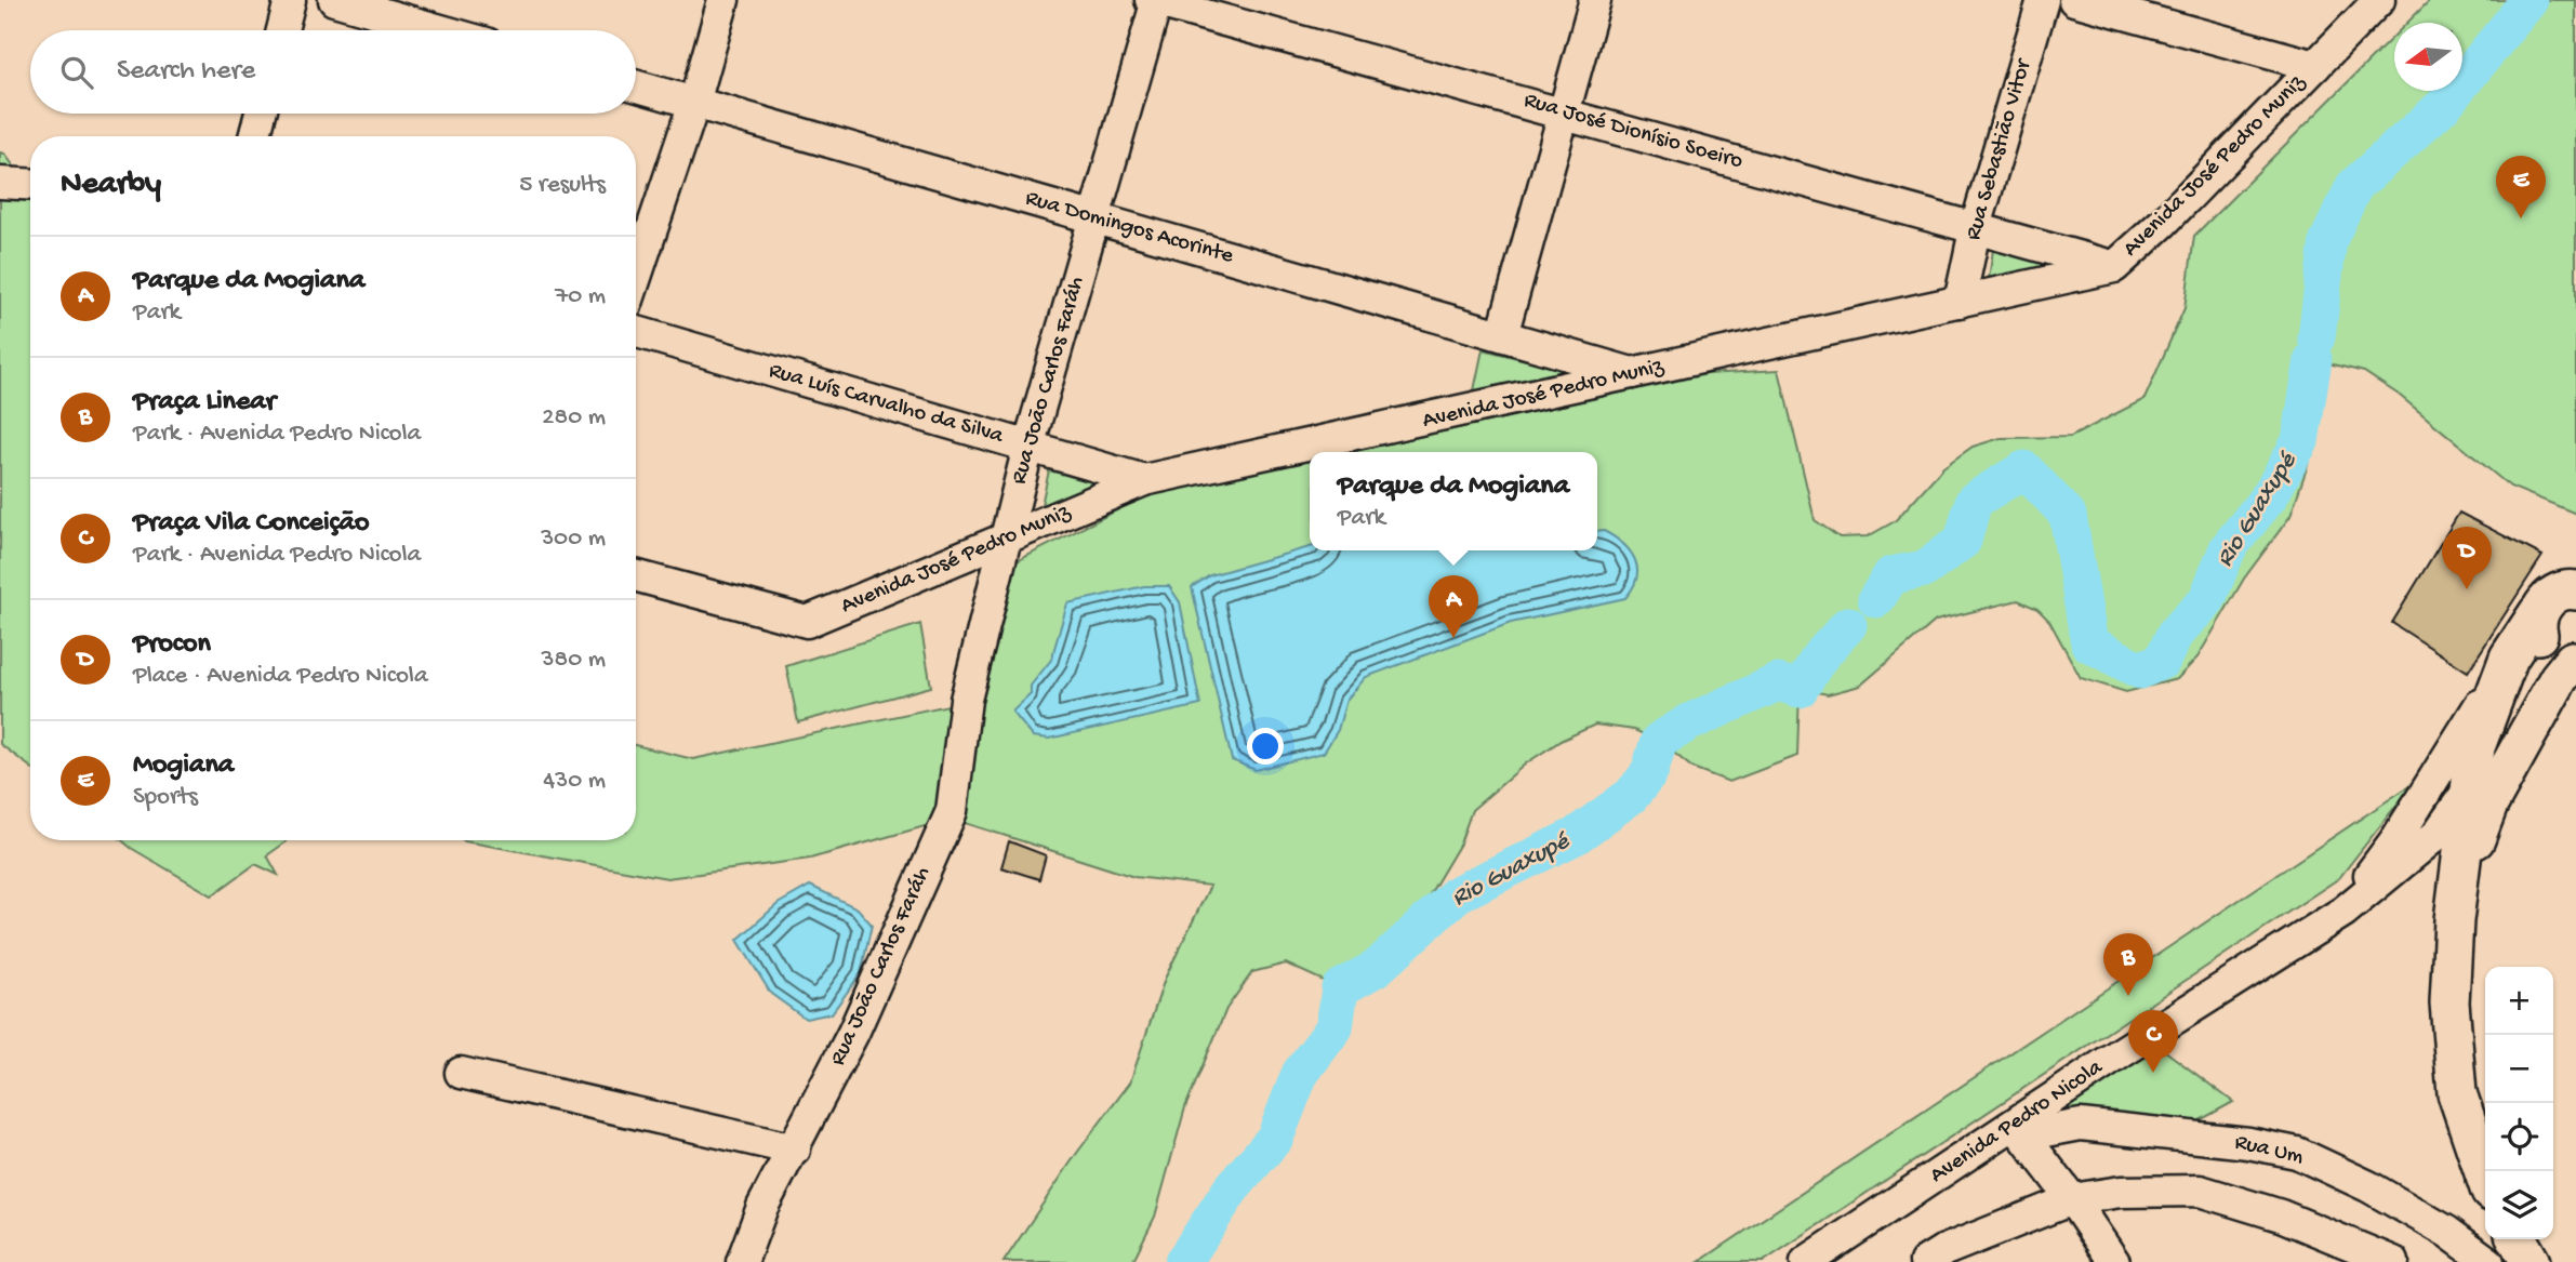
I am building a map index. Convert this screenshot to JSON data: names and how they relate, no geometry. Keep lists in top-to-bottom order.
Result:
{
  "streets": {
    "street": [
      "Rua José Dionísio Soeiro",
      "Rua Sebastião Vitor",
      "Avenida José Pedro Muniz",
      "Rua Domingos Acorinte",
      "Rua João Carlos Faráh",
      "Rua Luís Carvalho da Silva",
      "Avenida Pedro Nicola",
      "Rua Um"
    ]
  },
  "crossings": [
    ["Rua José Dionísio Soeiro", "Rua Sebastião Vitor"],
    ["Rua José Dionísio Soeiro", "Avenida José Pedro Muniz"],
    ["Rua José Dionísio Soeiro", "Rua João Carlos Faráh"],
    ["Rua Sebastião Vitor", "Avenida José Pedro Muniz"],
    ["Avenida José Pedro Muniz", "Rua Domingos Acorinte"],
    ["Avenida José Pedro Muniz", "Rua João Carlos Faráh"],
    ["Avenida José Pedro Muniz", "Rua Luís Carvalho da Silva"],
    ["Rua Domingos Acorinte", "Rua João Carlos Faráh"],
    ["Rua João Carlos Faráh", "Rua Luís Carvalho da Silva"],
    ["Avenida Pedro Nicola", "Rua Um"]
  ],
  "water": ["Rio Guaxupé"],
  "north": "left",
  "page": {
    "search": "Search here",
    "heading": ["Nearby", "5 results"],
    "pins": [
      "E",
      "D",
      "A",
      "B",
      "C"
    ],
    "list": [
      {
        "mark": "A",
        "name": "Parque da Mogiana",
        "note": "Park",
        "value": "70 m"
      },
      {
        "mark": "B",
        "name": "Praça Linear",
        "note": "Park · Avenida Pedro Nicola",
        "value": "280 m"
      },
      {
        "mark": "C",
        "name": "Praça Vila Conceição",
        "note": "Park · Avenida Pedro Nicola",
        "value": "300 m"
      },
      {
        "mark": "D",
        "name": "Procon",
        "note": "Place · Avenida Pedro Nicola",
        "value": "380 m"
      },
      {
        "mark": "E",
        "name": "Mogiana",
        "note": "Sports",
        "value": "430 m"
      }
    ],
    "popup": ["Parque da Mogiana", "Park"],
    "map_buttons": ["+", "−"]
  }
}
